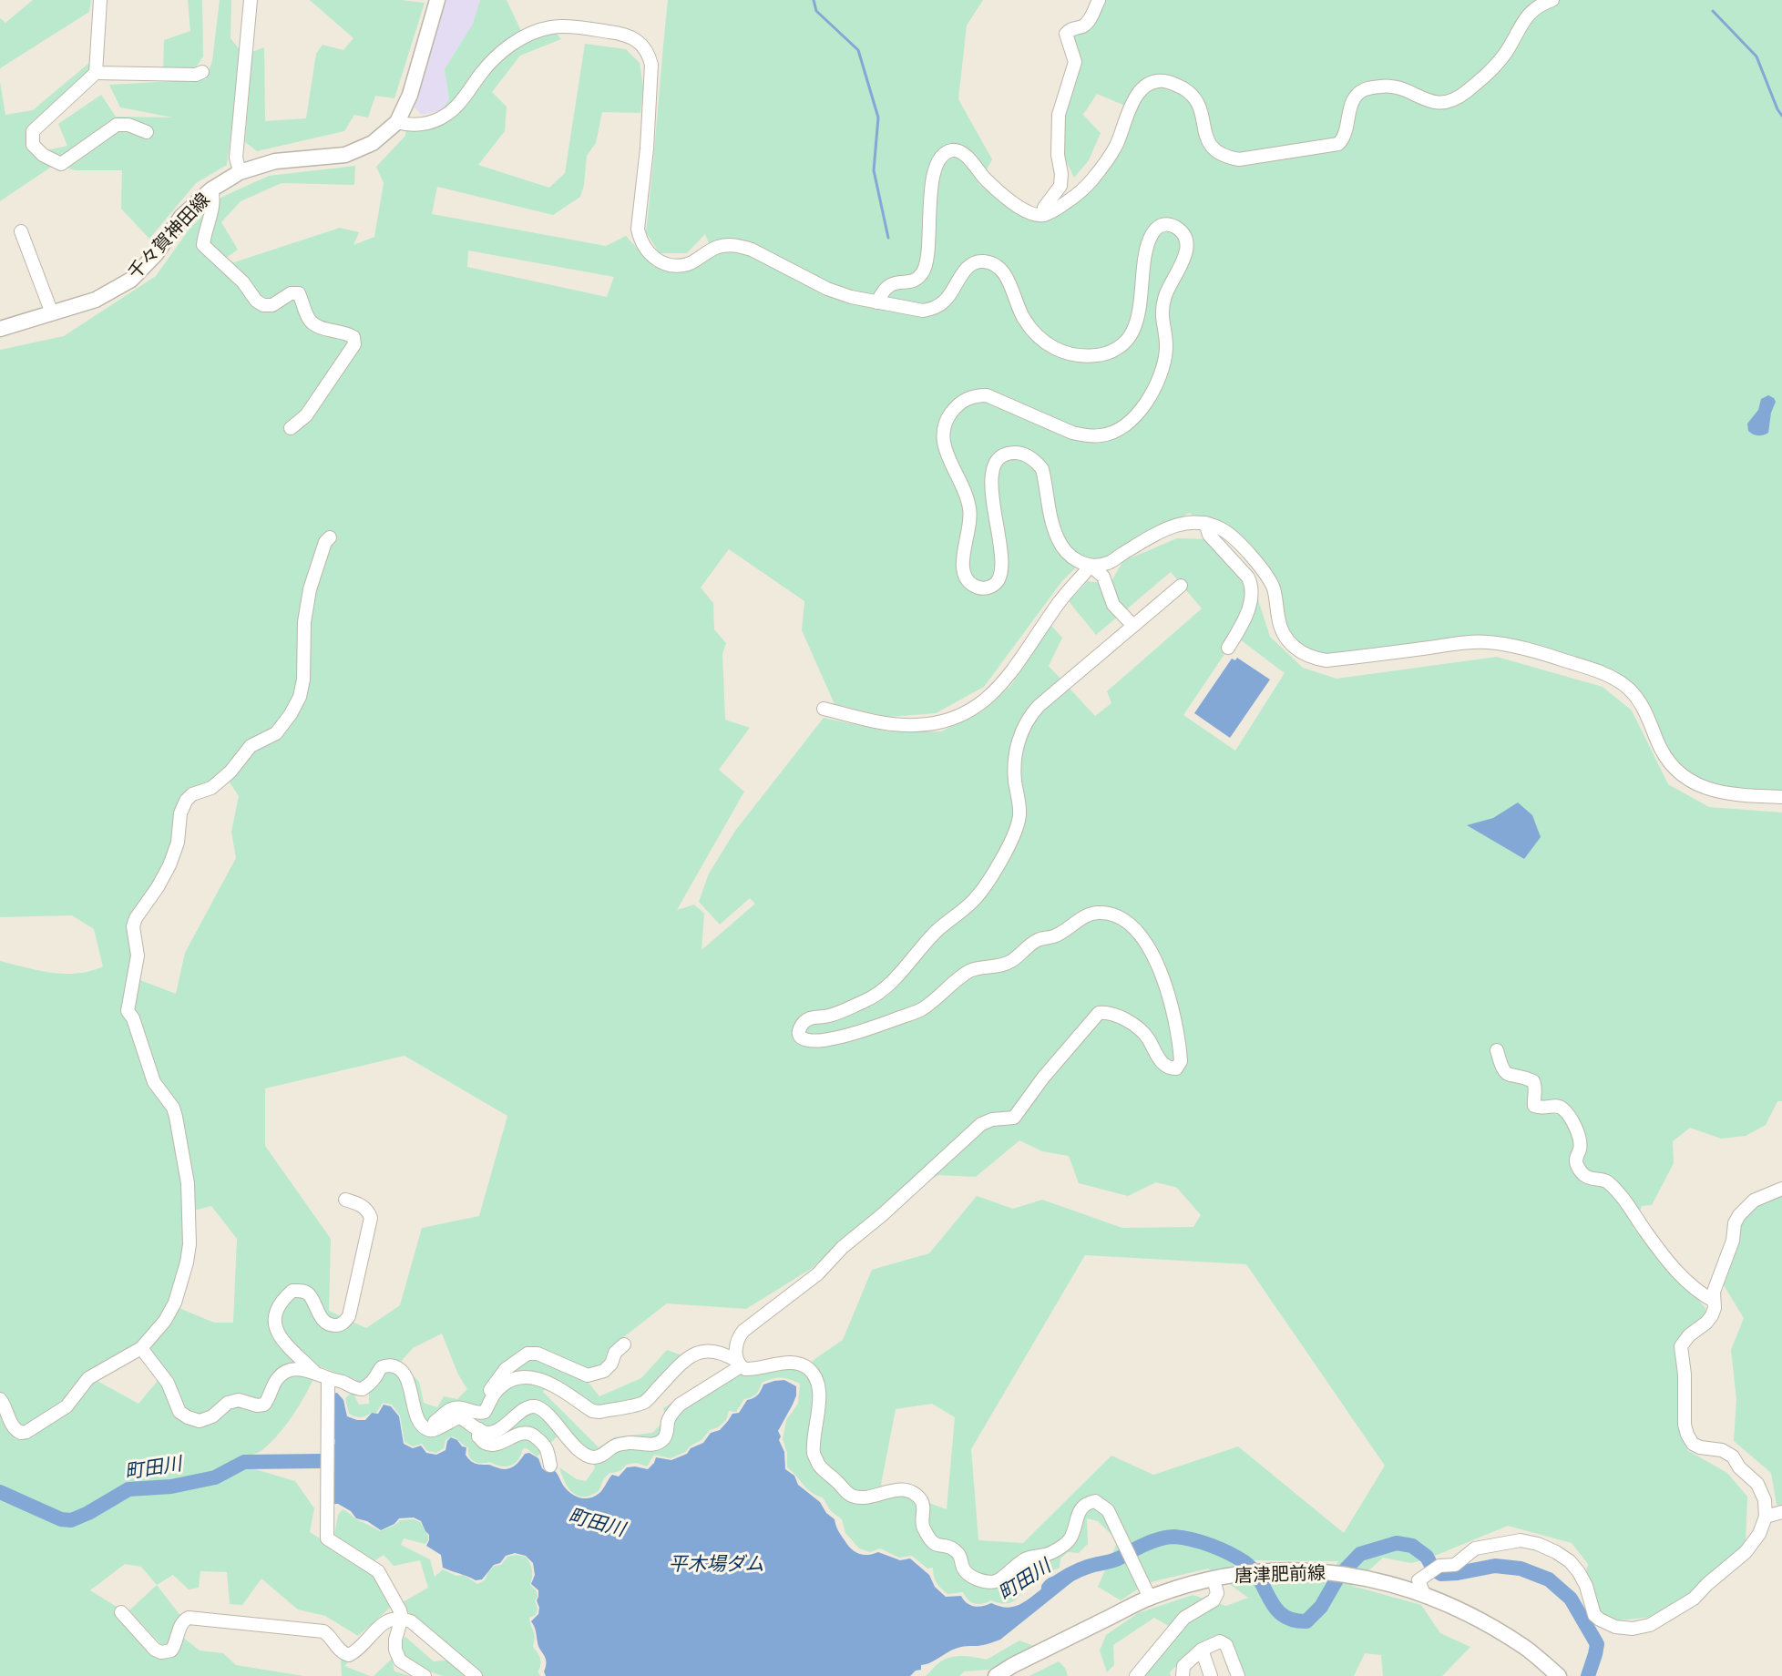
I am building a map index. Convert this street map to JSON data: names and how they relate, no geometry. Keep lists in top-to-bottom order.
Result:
{
  "streets": {
    "main road": ["千々賀神田線", "唐津肥前線"]
  },
  "water": ["町田川", "平木場ダム"]
}
